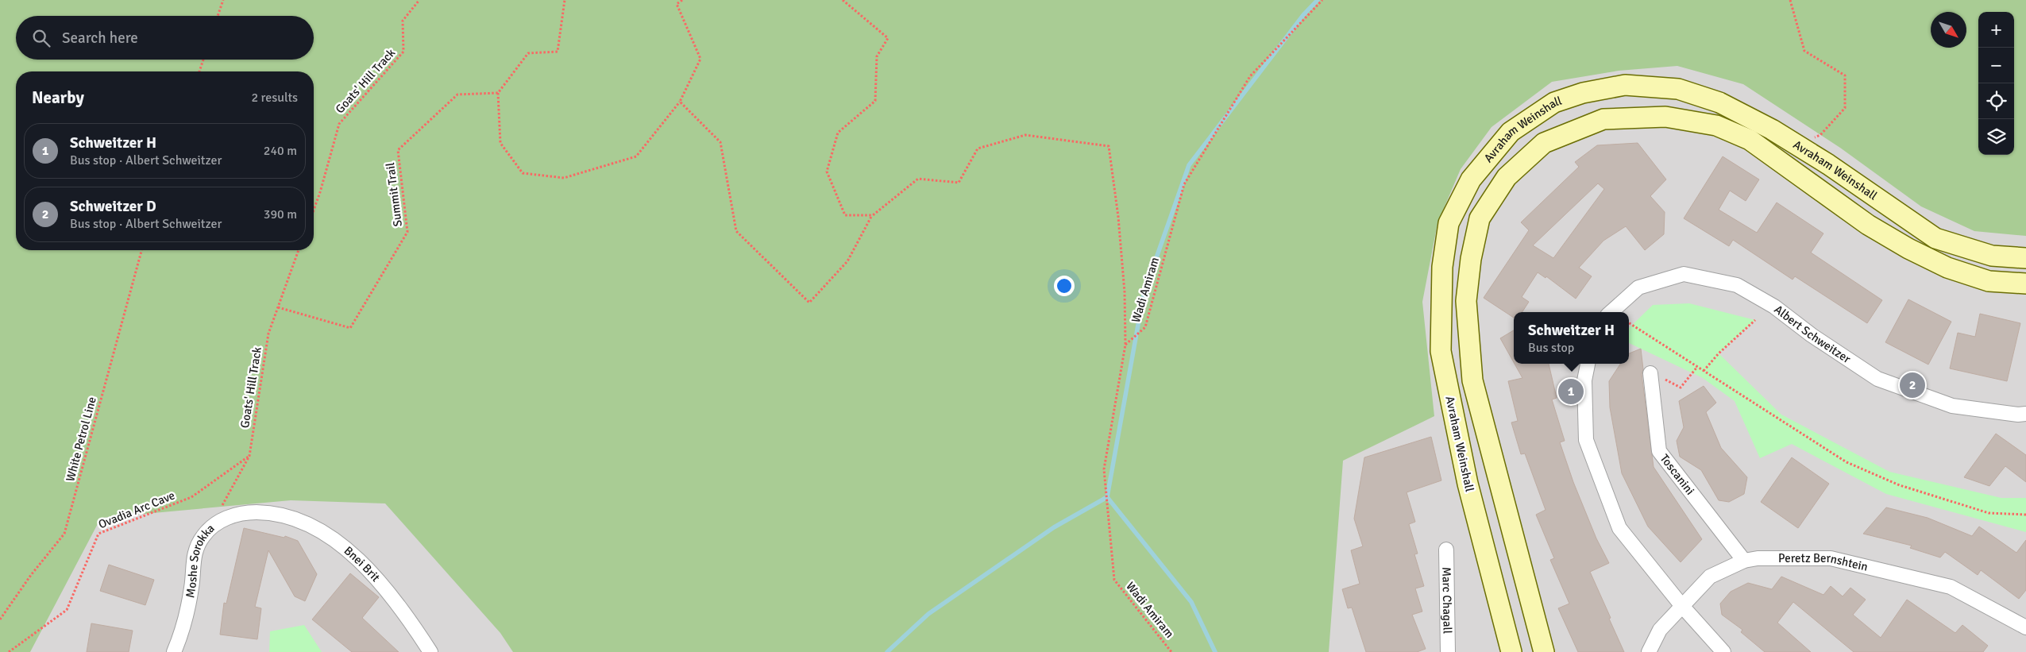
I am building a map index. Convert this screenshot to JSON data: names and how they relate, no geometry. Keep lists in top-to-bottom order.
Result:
{
  "streets": {
    "main road": ["Avraham Weinshall"],
    "street": [
      "Albert Schweitzer",
      "Toscanini",
      "Moshe Sorokka",
      "Peretz Bernshtein",
      "Bnei Brit",
      "Marc Chagall"
    ],
    "path": [
      "Goats' Hill Track",
      "Summit Trail",
      "Wadi Amiram",
      "White Petrol Line",
      "Ovadia Arc Cave"
    ]
  },
  "crossings": [
    ["Goats' Hill Track", "Summit Trail"],
    ["Goats' Hill Track", "Ovadia Arc Cave"],
    ["Goats' Hill Track", "Moshe Sorokka"],
    ["Toscanini", "Peretz Bernshtein"],
    ["Moshe Sorokka", "Bnei Brit"]
  ],
  "north": "bottom right",
  "page": {
    "map_buttons": ["+", "−"],
    "search": "Search here",
    "heading": ["Nearby", "2 results"],
    "list": [
      {
        "mark": "1",
        "name": "Schweitzer H",
        "note": "Bus stop · Albert Schweitzer",
        "value": "240 m"
      },
      {
        "mark": "2",
        "name": "Schweitzer D",
        "note": "Bus stop · Albert Schweitzer",
        "value": "390 m"
      }
    ],
    "popup": ["Schweitzer H", "Bus stop"],
    "pins": ["2", "1"]
  }
}
